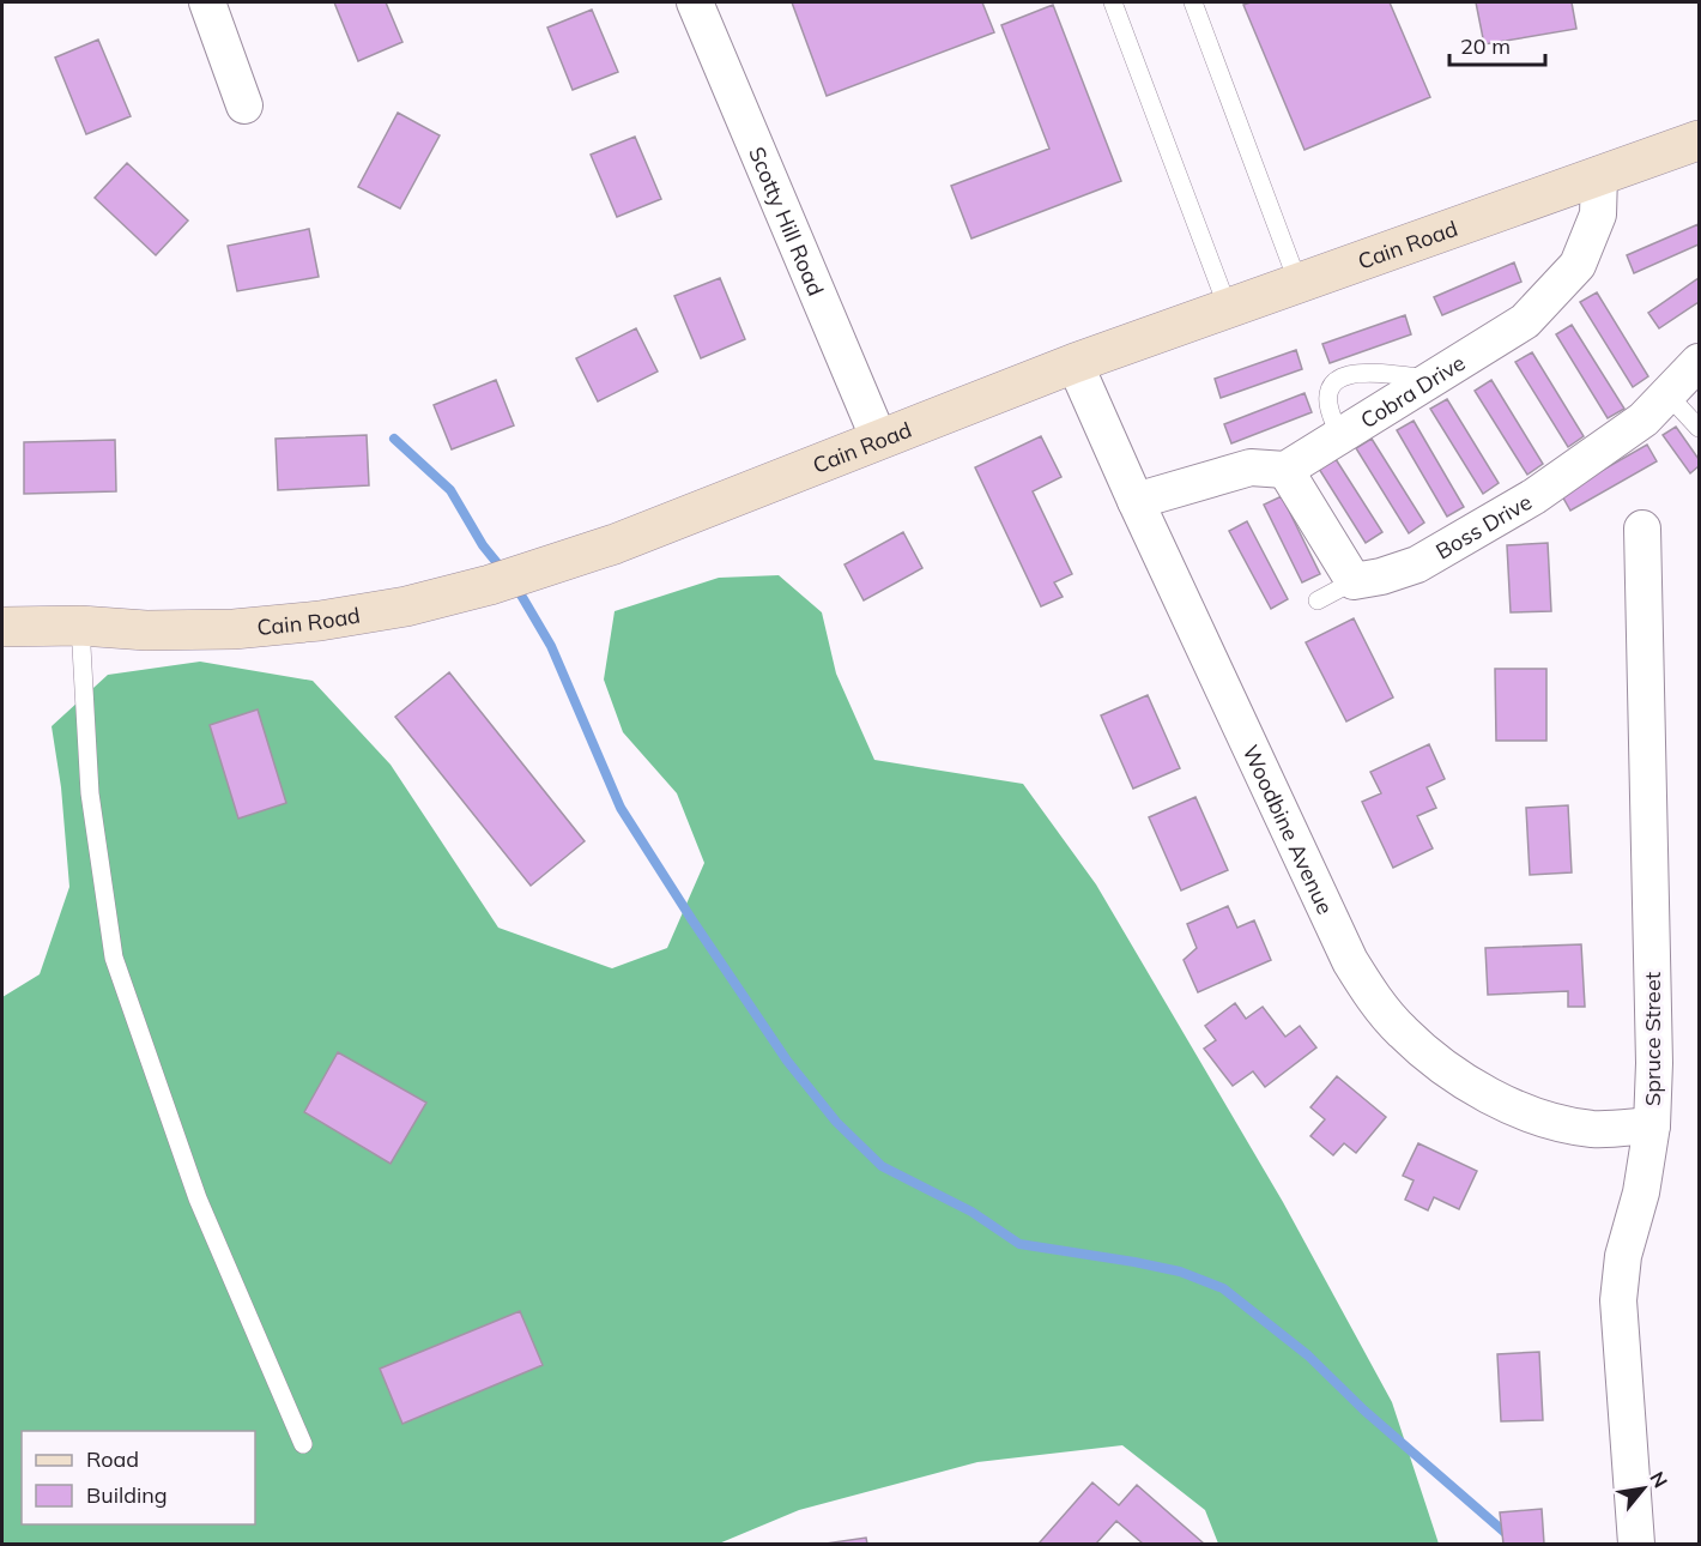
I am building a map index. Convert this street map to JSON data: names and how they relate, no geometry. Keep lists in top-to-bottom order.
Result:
{
  "streets": {
    "main road": ["Cain Road"],
    "street": [
      "Scotty Hill Road",
      "Cobra Drive",
      "Boss Drive",
      "Woodbine Avenue",
      "Spruce Street"
    ]
  },
  "crossings": [
    ["Scotty Hill Road", "Cain Road"],
    ["Cain Road", "Cobra Drive"],
    ["Cain Road", "Woodbine Avenue"],
    ["Woodbine Avenue", "Spruce Street"]
  ],
  "legend": ["Road", "Building"],
  "scale_bar": "20 m",
  "north": "top right"
}
